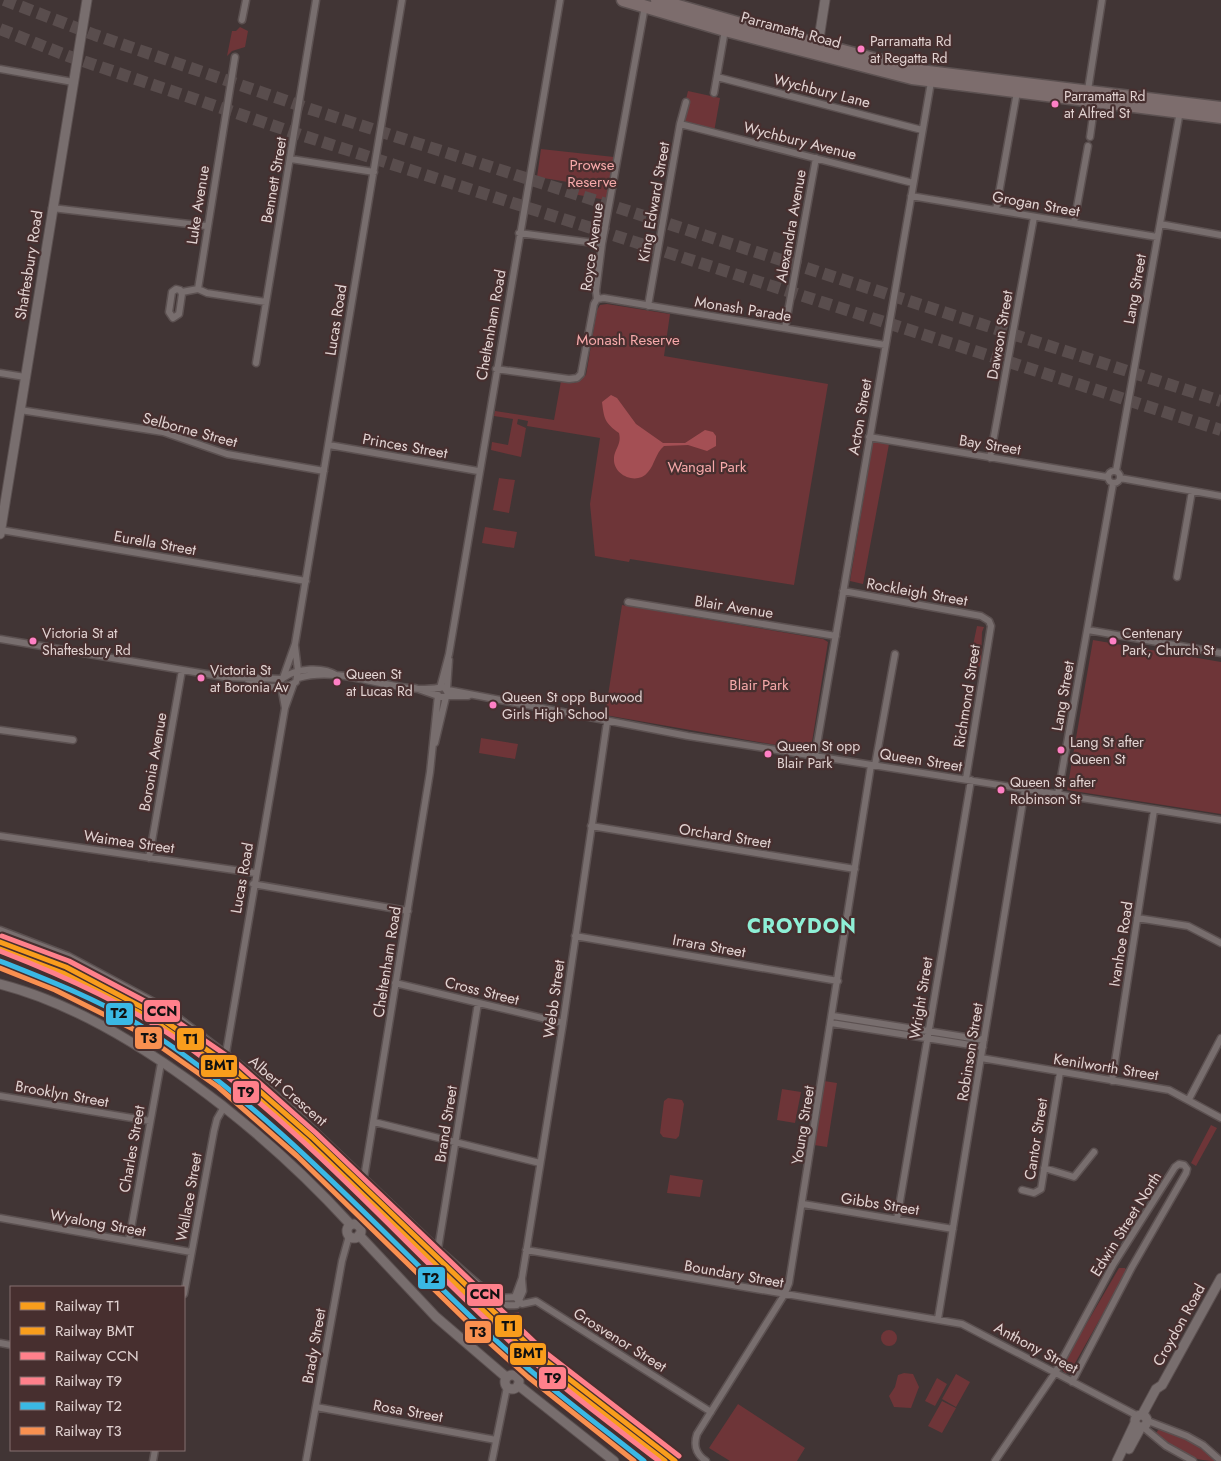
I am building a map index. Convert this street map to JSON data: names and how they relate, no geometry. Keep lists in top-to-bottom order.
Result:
{
  "streets": {
    "highway": ["Parramatta Road"],
    "main road": ["Shaftesbury Road", "Croydon Road"],
    "street": [
      "Wychbury Lane",
      "Wychbury Avenue",
      "Bennett Street",
      "King Edward Street",
      "Grogan Street",
      "Luke Avenue",
      "Alexandra Avenue",
      "Royce Avenue",
      "Lang Street",
      "Monash Parade",
      "Lucas Road",
      "Cheltenham Road",
      "Dawson Street",
      "Acton Street",
      "Selborne Street",
      "Bay Street",
      "Princes Street",
      "Eurella Street",
      "Rockleigh Street",
      "Blair Avenue",
      "Richmond Street",
      "Queen Street",
      "Boronia Avenue",
      "Orchard Street",
      "Waimea Street",
      "Ivanhoe Road",
      "Irrara Street",
      "Cross Street",
      "Wright Street",
      "Webb Street",
      "Robinson Street",
      "Kenilworth Street",
      "Albert Crescent",
      "Brooklyn Street",
      "Brand Street",
      "Young Street",
      "Cantor Street",
      "Charles Street",
      "Wallace Street",
      "Gibbs Street",
      "Wyalong Street",
      "Edwin Street North",
      "Boundary Street",
      "Grosvenor Street",
      "Brady Street",
      "Anthony Street",
      "Rosa Street"
    ]
  },
  "crossings": [
    ["Parramatta Road", "Royce Avenue"],
    ["Parramatta Road", "Lang Street"],
    ["Parramatta Road", "Acton Street"],
    ["Wychbury Lane", "Acton Street"],
    ["Wychbury Avenue", "King Edward Street"],
    ["Wychbury Avenue", "Alexandra Avenue"],
    ["Wychbury Avenue", "Acton Street"],
    ["King Edward Street", "Monash Parade"],
    ["Grogan Street", "Lang Street"],
    ["Grogan Street", "Dawson Street"],
    ["Grogan Street", "Acton Street"],
    ["Alexandra Avenue", "Monash Parade"],
    ["Royce Avenue", "Monash Parade"],
    ["Royce Avenue", "Cheltenham Road"],
    ["Shaftesbury Road", "Selborne Street"],
    ["Shaftesbury Road", "Eurella Street"],
    ["Lang Street", "Bay Street"],
    ["Lang Street", "Queen Street"],
    ["Monash Parade", "Acton Street"],
    ["Lucas Road", "Selborne Street"],
    ["Lucas Road", "Princes Street"],
    ["Lucas Road", "Eurella Street"],
    ["Lucas Road", "Queen Street"],
    ["Lucas Road", "Waimea Street"],
    ["Lucas Road", "Albert Crescent"],
    ["Cheltenham Road", "Princes Street"],
    ["Cheltenham Road", "Queen Street"],
    ["Cheltenham Road", "Cross Street"],
    ["Cheltenham Road", "Albert Crescent"],
    ["Dawson Street", "Bay Street"],
    ["Acton Street", "Bay Street"],
    ["Acton Street", "Rockleigh Street"],
    ["Acton Street", "Blair Avenue"],
    ["Acton Street", "Queen Street"],
    ["Rockleigh Street", "Richmond Street"],
    ["Richmond Street", "Queen Street"],
    ["Richmond Street", "Wright Street"],
    ["Queen Street", "Ivanhoe Road"],
    ["Queen Street", "Wright Street"],
    ["Queen Street", "Webb Street"],
    ["Queen Street", "Robinson Street"],
    ["Queen Street", "Young Street"],
    ["Boronia Avenue", "Waimea Street"],
    ["Orchard Street", "Webb Street"],
    ["Orchard Street", "Young Street"],
    ["Ivanhoe Road", "Kenilworth Street"],
    ["Irrara Street", "Webb Street"],
    ["Irrara Street", "Young Street"],
    ["Cross Street", "Webb Street"],
    ["Cross Street", "Brand Street"],
    ["Wright Street", "Gibbs Street"],
    ["Webb Street", "Albert Crescent"],
    ["Webb Street", "Boundary Street"],
    ["Webb Street", "Grosvenor Street"],
    ["Robinson Street", "Kenilworth Street"],
    ["Robinson Street", "Gibbs Street"],
    ["Robinson Street", "Boundary Street"],
    ["Robinson Street", "Anthony Street"],
    ["Kenilworth Street", "Cantor Street"],
    ["Albert Crescent", "Brand Street"],
    ["Albert Crescent", "Grosvenor Street"],
    ["Brooklyn Street", "Charles Street"],
    ["Young Street", "Gibbs Street"],
    ["Young Street", "Boundary Street"],
    ["Young Street", "Grosvenor Street"],
    ["Charles Street", "Wyalong Street"],
    ["Wallace Street", "Wyalong Street"],
    ["Edwin Street North", "Anthony Street"],
    ["Boundary Street", "Anthony Street"],
    ["Croydon Road", "Anthony Street"],
    ["Brady Street", "Rosa Street"]
  ],
  "districts": ["CROYDON"],
  "parks": [
    "Prowse Reserve",
    "Monash Reserve",
    "Wangal Park",
    "Blair Park"
  ],
  "places": [
    "Parramatta Rd at Regatta Rd",
    "Parramatta Rd at Alfred St",
    "Victoria St at Shaftesbury Rd",
    "Centenary Park, Church St",
    "Victoria St at Boronia Av",
    "Queen St at Lucas Rd",
    "Queen St opp Burwood Girls High School",
    "Lang St after Queen St",
    "Queen St opp Blair Park",
    "Queen St after Robinson St"
  ],
  "lines": [
    "rail line CCN",
    "rail line T1",
    "rail line BMT",
    "rail line T9",
    "rail line T2",
    "rail line T3"
  ],
  "legend": [
    "Railway T1",
    "Railway BMT",
    "Railway CCN",
    "Railway T9",
    "Railway T2",
    "Railway T3"
  ]
}
